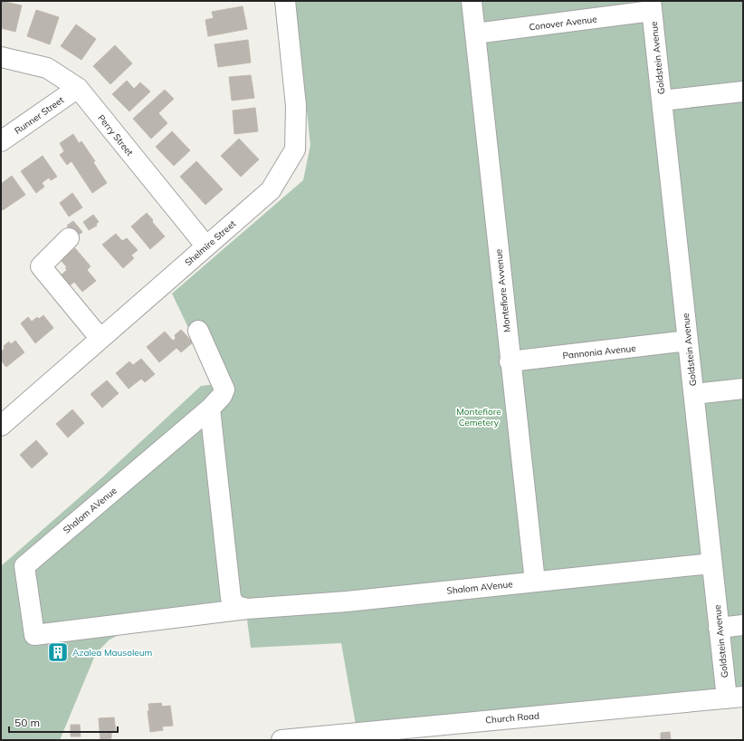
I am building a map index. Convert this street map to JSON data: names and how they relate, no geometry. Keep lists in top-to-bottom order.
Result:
{
  "streets": {
    "street": [
      "Conover Avenue",
      "Goldstein Avenue",
      "Runner Street",
      "Perry Street",
      "Shelmire Street",
      "Montefiore Avvenue",
      "Pannonia Avenue",
      "Shalom AVenue",
      "Church Road"
    ]
  },
  "crossings": [
    ["Conover Avenue", "Goldstein Avenue"],
    ["Conover Avenue", "Montefiore Avvenue"],
    ["Goldstein Avenue", "Pannonia Avenue"],
    ["Goldstein Avenue", "Shalom AVenue"],
    ["Goldstein Avenue", "Church Road"],
    ["Runner Street", "Perry Street"],
    ["Perry Street", "Shelmire Street"],
    ["Montefiore Avvenue", "Pannonia Avenue"],
    ["Montefiore Avvenue", "Shalom AVenue"]
  ],
  "parks": ["Montefiore Cemetery"],
  "places": {
    "building": ["Azalea Mausoleum"]
  },
  "scale_bar": "50 m"
}
